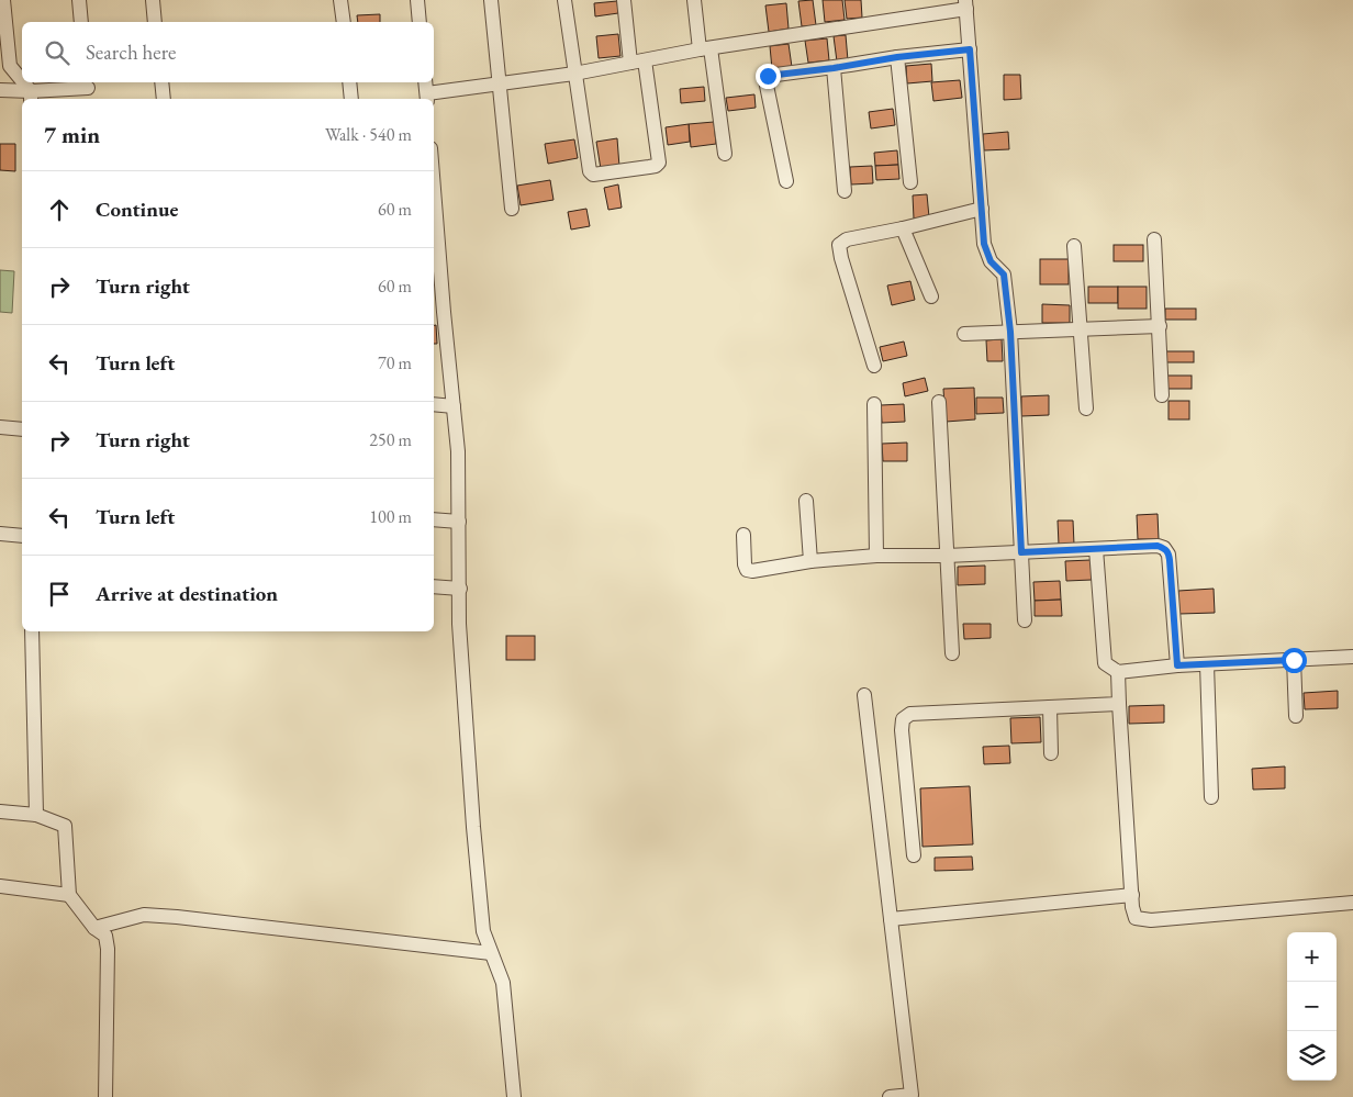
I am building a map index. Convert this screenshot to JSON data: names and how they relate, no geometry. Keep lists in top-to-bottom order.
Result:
{
  "page": {
    "search": "Search here",
    "heading": ["7 min", "Walk · 540 m"],
    "list": [
      ["Continue", "60 m"],
      ["Turn right", "60 m"],
      ["Turn left", "70 m"],
      ["Turn right", "250 m"],
      ["Turn left", "100 m"],
      "Arrive at destination"
    ],
    "map_buttons": ["+", "−"]
  }
}
